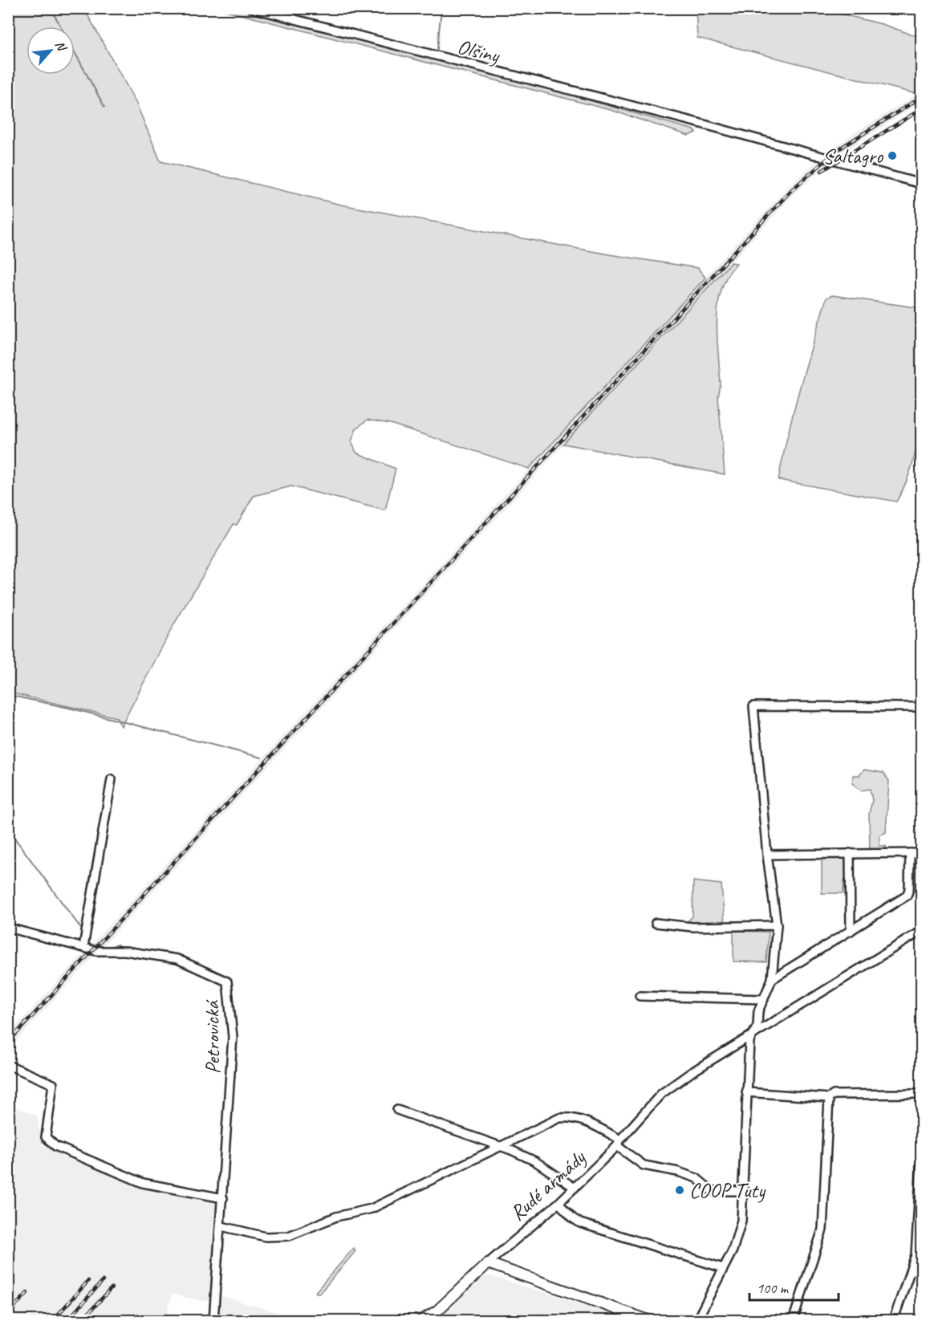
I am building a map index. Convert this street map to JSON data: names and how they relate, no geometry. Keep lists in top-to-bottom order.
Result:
{
  "streets": {
    "main road": ["Rudé armády"],
    "street": ["Olšiny", "Petrovická"]
  },
  "places": ["Saltagro", "COOP Tuty"],
  "scale_bar": "100 m",
  "north": "top right"
}
